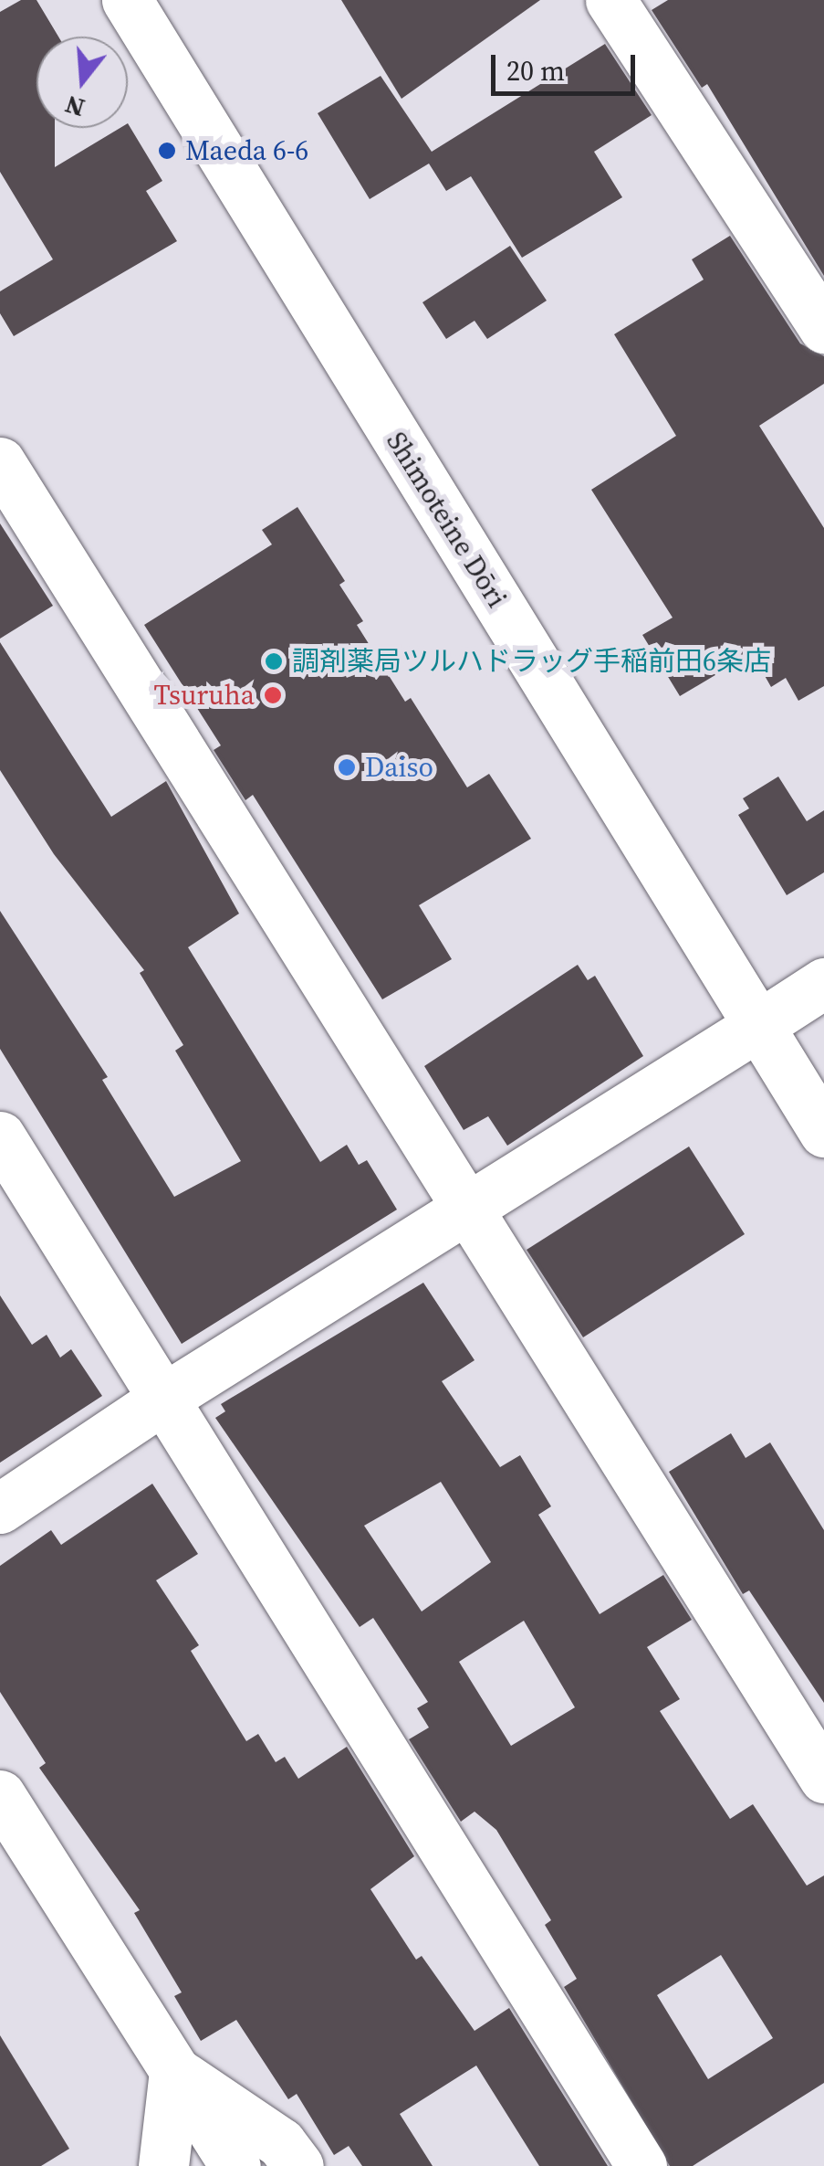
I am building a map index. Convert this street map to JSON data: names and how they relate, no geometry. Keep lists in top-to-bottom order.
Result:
{
  "streets": {
    "street": ["Shimoteine Dōri"]
  },
  "places": [
    "Maeda 6-6",
    "調剤薬局ツルハドラッグ手稲前田6条店",
    "Tsuruha",
    "Daiso"
  ],
  "scale_bar": "20 m",
  "north": "bottom"
}
